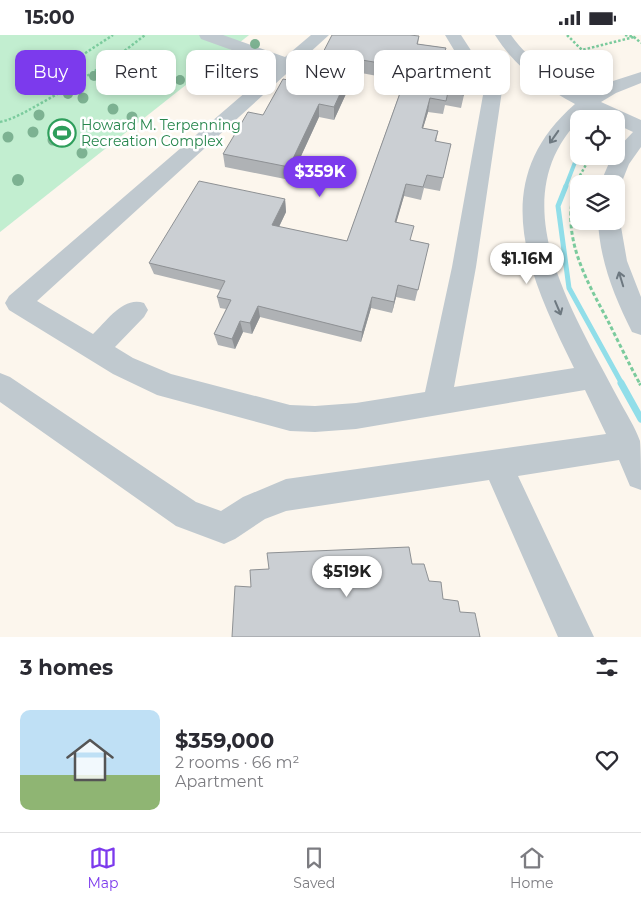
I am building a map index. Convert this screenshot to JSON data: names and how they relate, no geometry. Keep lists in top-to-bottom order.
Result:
{
  "places": {
    "sports": ["Howard M. Terpenning Recreation Complex"]
  },
  "page": {
    "status": "15:00",
    "chip": [
      "Buy",
      "Rent",
      "Filters",
      "New",
      "Apartment",
      "House"
    ],
    "price": ["$359K", "$1.16M", "$519K"],
    "heading": "3 homes",
    "list": [
      {
        "name": "$359,000",
        "note": "2 rooms · 66 m² · Apartment"
      }
    ],
    "tabs": ["Map", "Saved", "Home"]
  }
}
